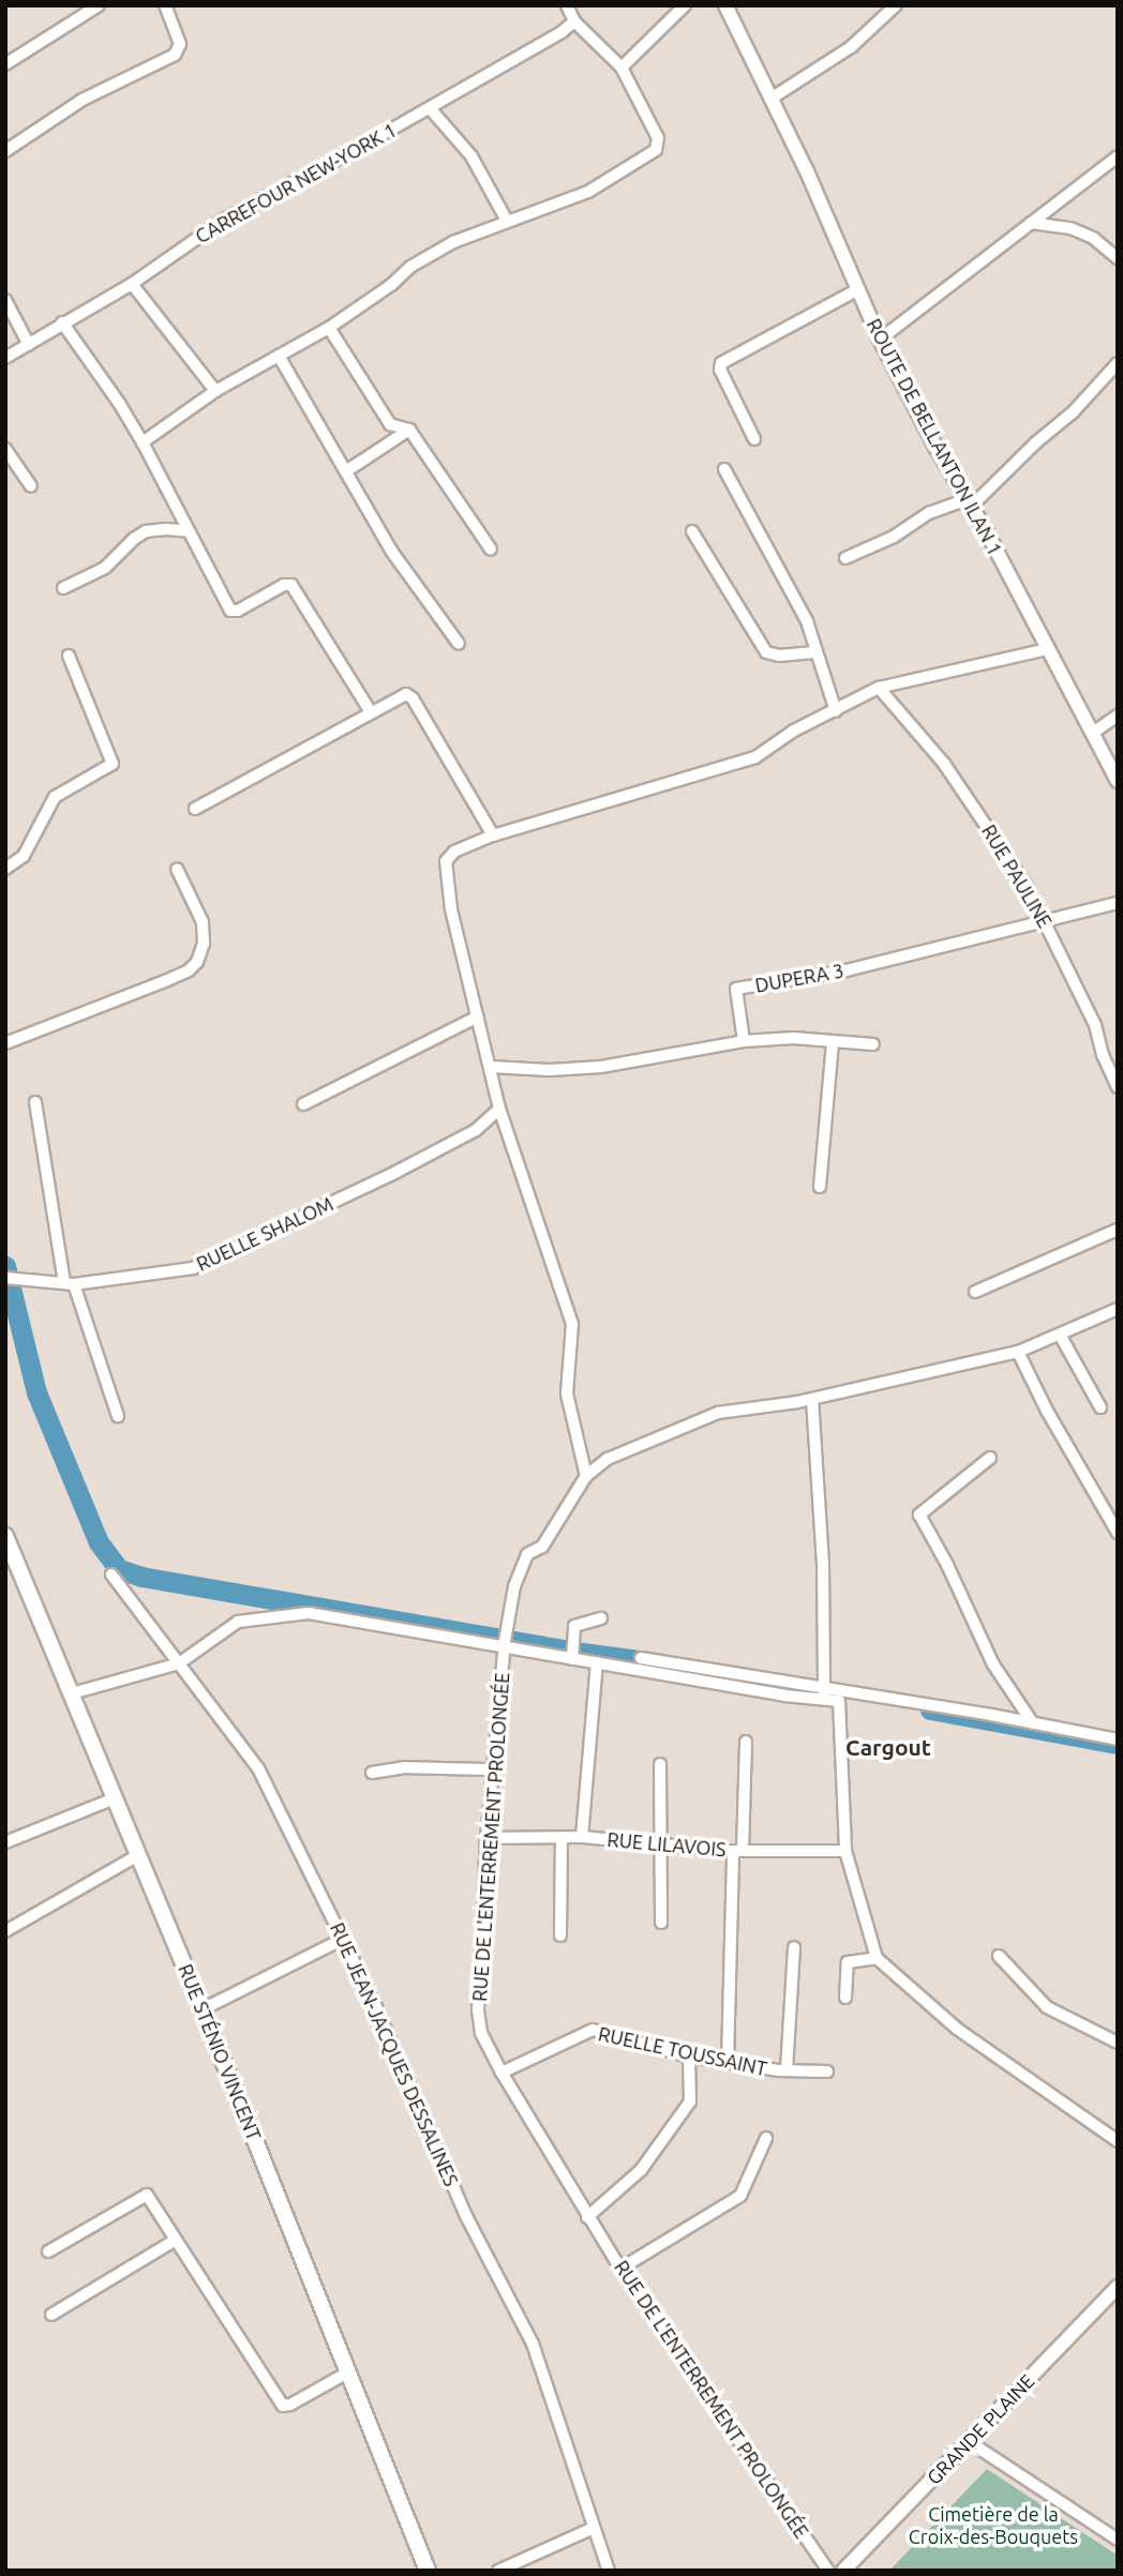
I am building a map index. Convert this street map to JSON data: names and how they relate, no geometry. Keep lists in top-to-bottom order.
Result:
{
  "streets": {
    "main road": ["RUE STÉNIO VINCENT"],
    "street": [
      "CARREFOUR NEW-YORK 1",
      "ROUTE DE BELLANTON ILAN 1",
      "RUE PAULINE",
      "DUPERA 3",
      "RUELLE SHALOM",
      "RUE DE L'ENTERREMENT PROLONGÉE",
      "RUE LILAVOIS",
      "RUELLE TOUSSAINT",
      "RUE JEAN-JACQUES DESSALINES",
      "GRANDE PLAINE"
    ]
  },
  "crossings": [
    ["RUE PAULINE", "DUPERA 3"],
    ["RUE DE L'ENTERREMENT PROLONGÉE", "RUE LILAVOIS"],
    ["RUE DE L'ENTERREMENT PROLONGÉE", "RUELLE TOUSSAINT"]
  ],
  "districts": ["Cargout"],
  "parks": ["Cimetière de la Croix-des-Bouquets"]
}
